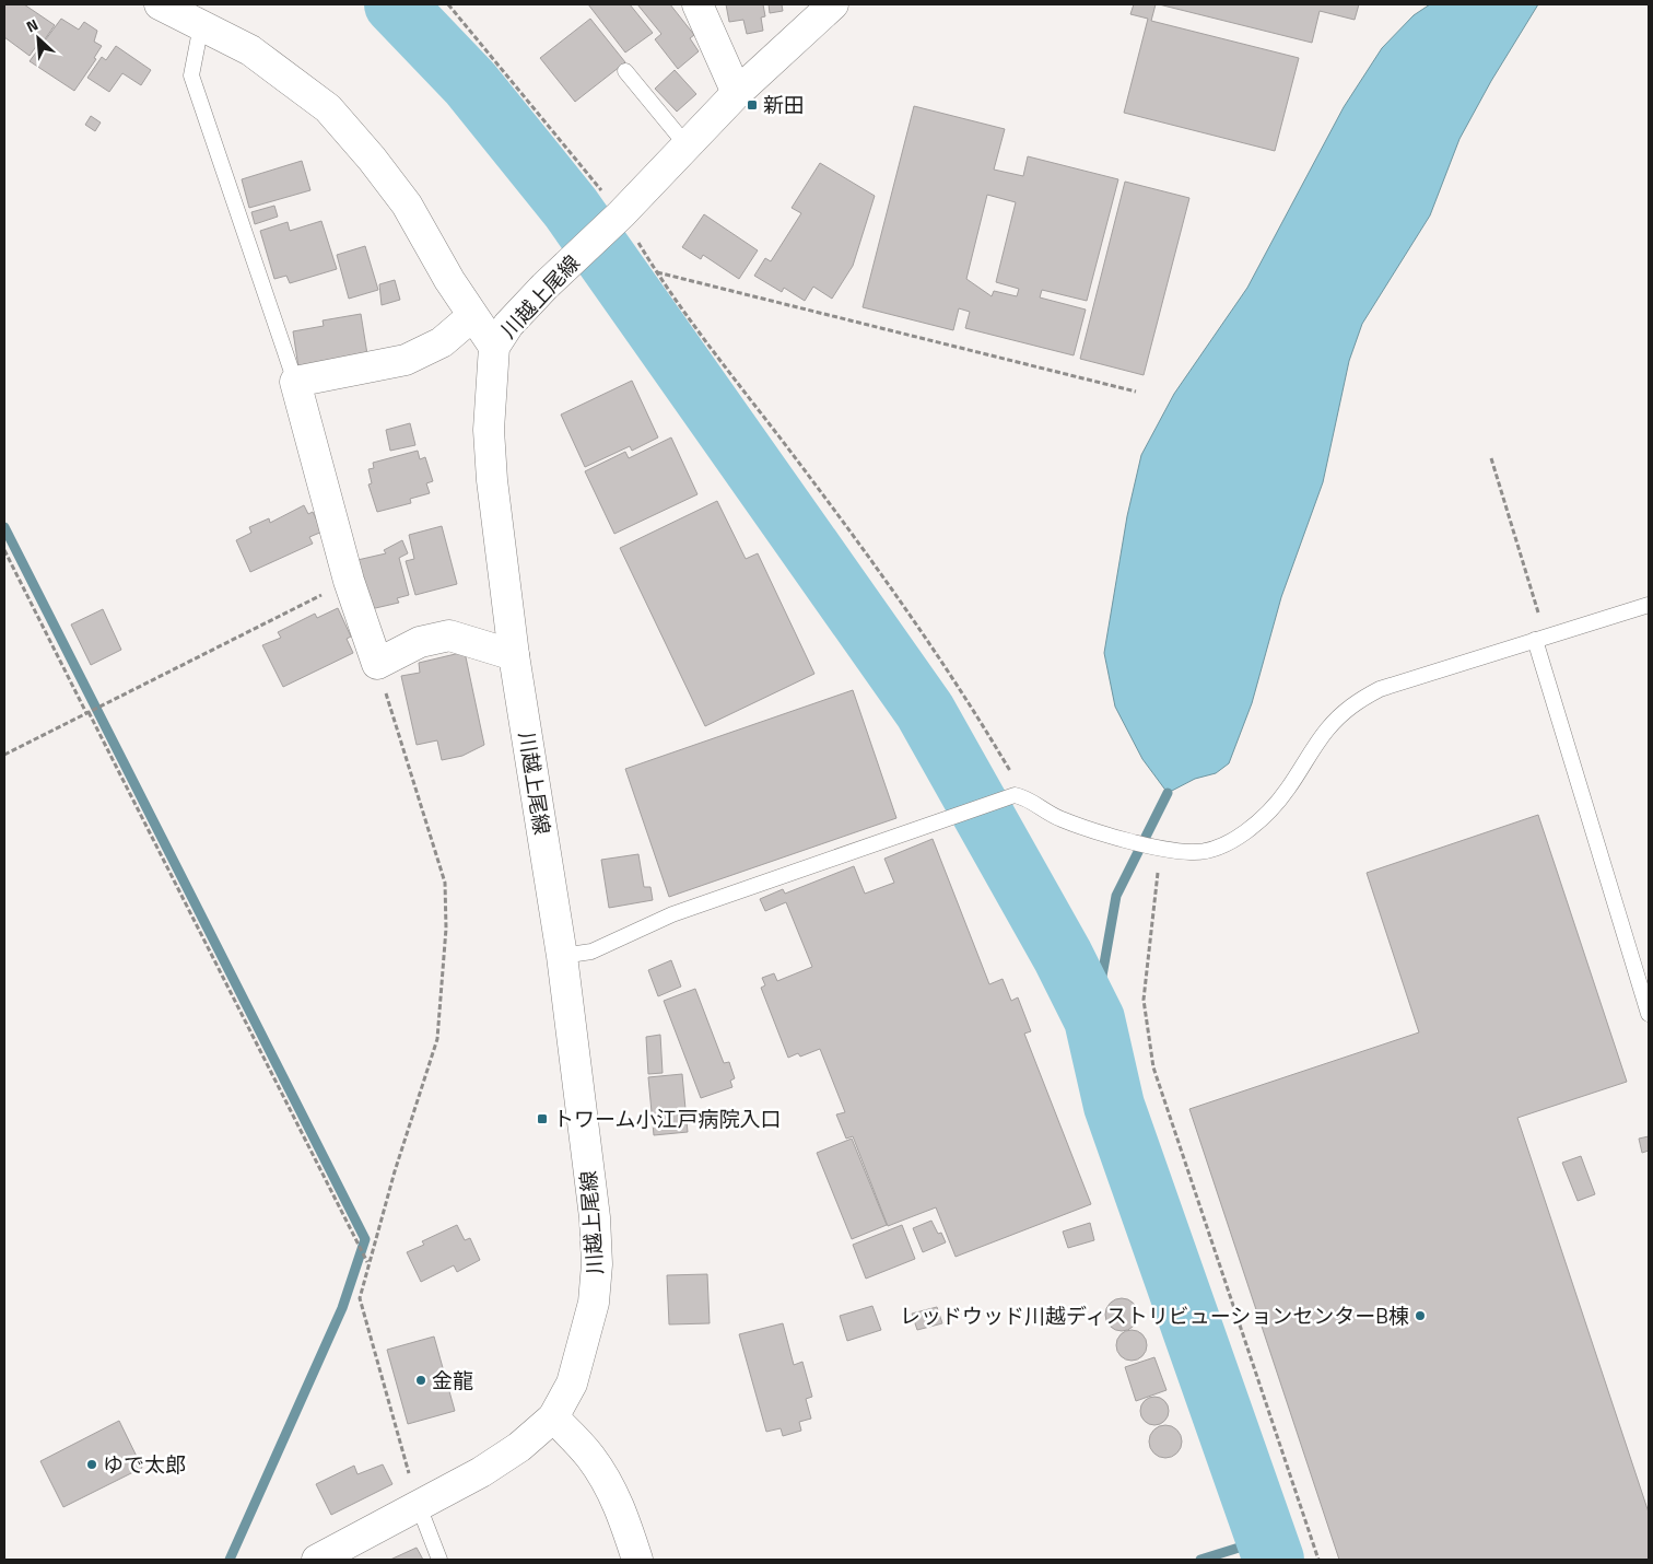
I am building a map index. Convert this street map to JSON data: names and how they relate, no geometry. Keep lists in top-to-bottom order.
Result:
{
  "streets": {
    "main road": ["川越上尾線"]
  },
  "places": {
    "transit": ["新田", "トワーム小江戸病院入口"],
    "other": ["レッドウッド川越ディストリビューションセンターB棟", "金龍", "ゆで太郎"]
  },
  "north": "top left"
}
